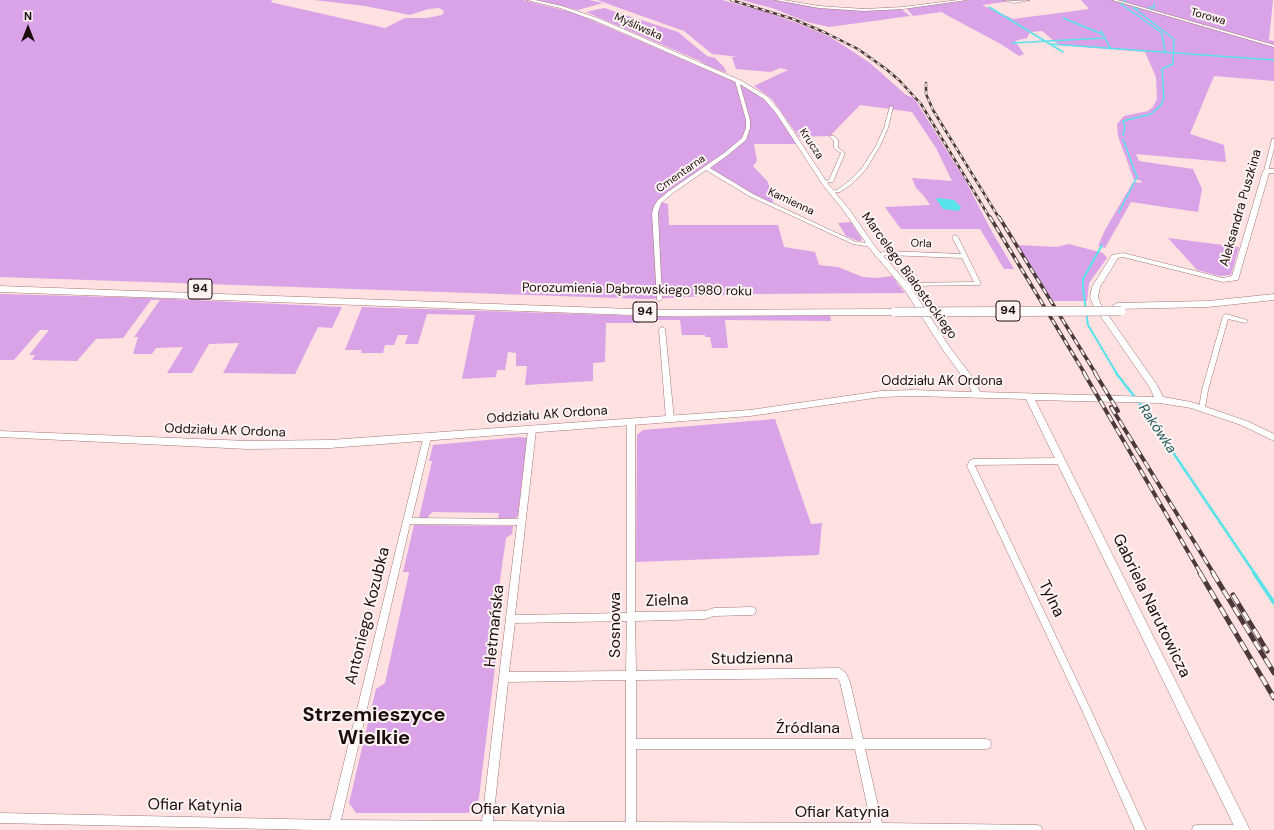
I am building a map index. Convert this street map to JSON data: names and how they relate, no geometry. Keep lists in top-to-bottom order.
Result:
{
  "streets": {
    "main road": ["94", "Porozumienia Dąbrowskiego 1980 roku"],
    "street": [
      "Torowa",
      "Myśliwska",
      "Krucza",
      "Cmentarna",
      "Kamienna",
      "Aleksandra Puszkina",
      "Orla",
      "Marcelego Białostockiego",
      "Oddziału AK Ordona",
      "Tylna",
      "Zielna",
      "Gabriela Narutowicza",
      "Antoniego Kozubka",
      "Sosnowa",
      "Hetmańska",
      "Studzienna",
      "Źródlana",
      "Ofiar Katynia"
    ]
  },
  "crossings": [
    ["Myśliwska", "Krucza"],
    ["Myśliwska", "Cmentarna"],
    ["Krucza", "Cmentarna"],
    ["Krucza", "Marcelego Białostockiego"],
    ["Cmentarna", "Kamienna"],
    ["Kamienna", "Marcelego Białostockiego"],
    ["Aleksandra Puszkina", "Oddziału AK Ordona"],
    ["Orla", "Marcelego Białostockiego"],
    ["Marcelego Białostockiego", "Oddziału AK Ordona"],
    ["Oddziału AK Ordona", "Gabriela Narutowicza"],
    ["Oddziału AK Ordona", "Antoniego Kozubka"],
    ["Oddziału AK Ordona", "Sosnowa"],
    ["Oddziału AK Ordona", "Hetmańska"],
    ["Tylna", "Gabriela Narutowicza"],
    ["Zielna", "Sosnowa"],
    ["Zielna", "Hetmańska"],
    ["Antoniego Kozubka", "Ofiar Katynia"],
    ["Sosnowa", "Studzienna"],
    ["Sosnowa", "Źródlana"],
    ["Sosnowa", "Ofiar Katynia"],
    ["Hetmańska", "Studzienna"],
    ["Hetmańska", "Ofiar Katynia"],
    ["Studzienna", "Źródlana"],
    ["Studzienna", "Ofiar Katynia"]
  ],
  "districts": ["Strzemieszyce Wielkie"],
  "water": ["Rakówka"],
  "north": "top"
}
